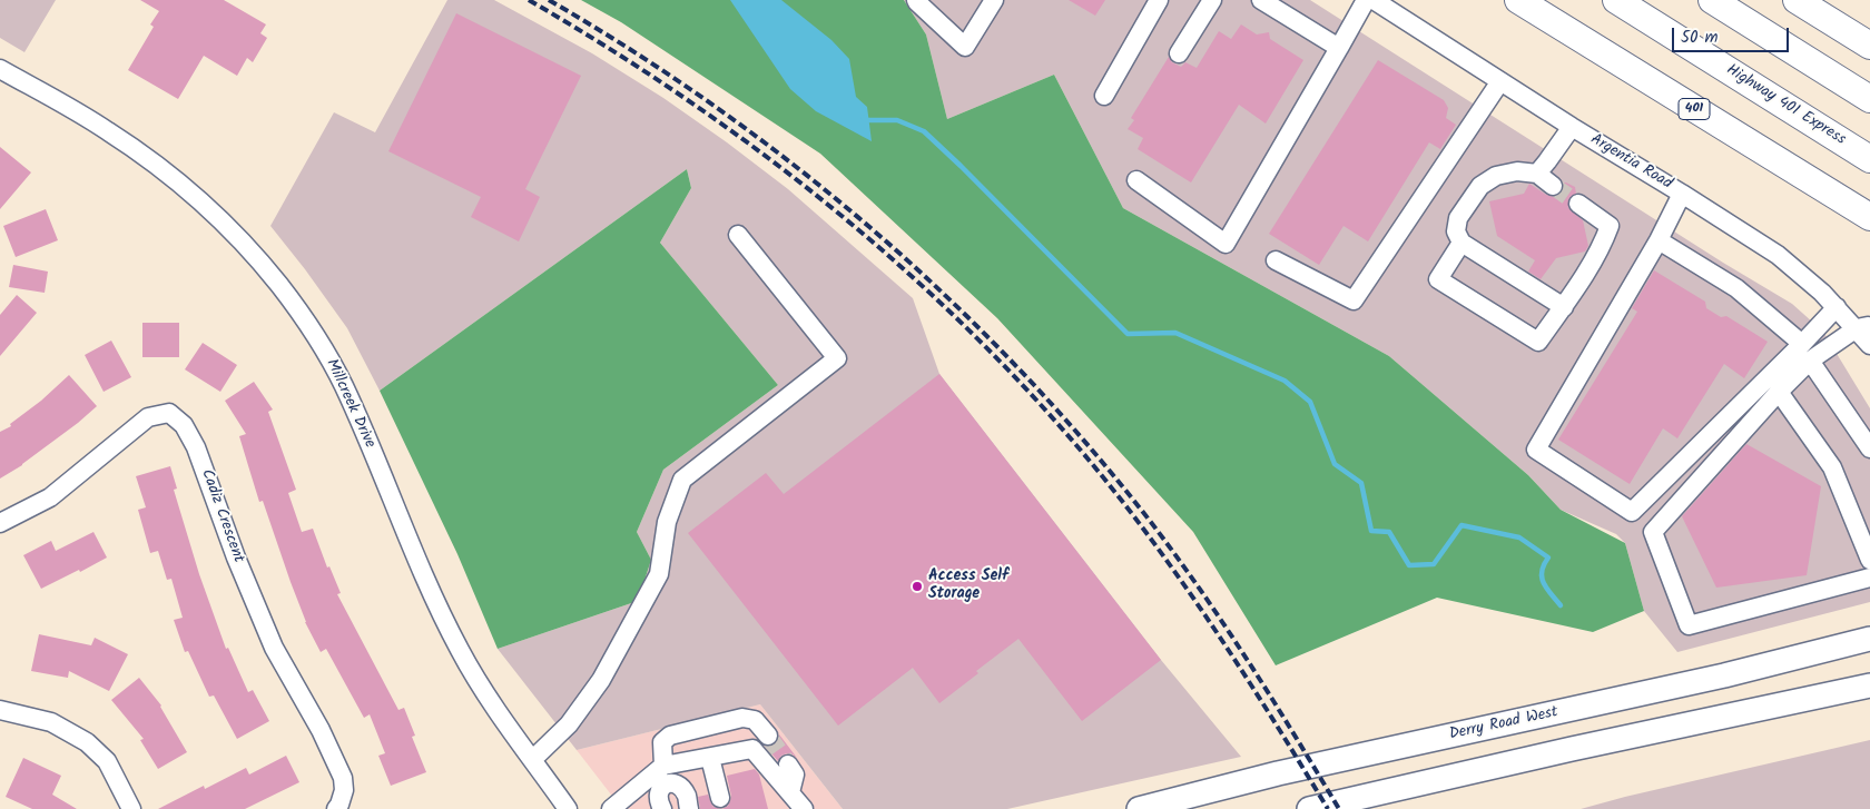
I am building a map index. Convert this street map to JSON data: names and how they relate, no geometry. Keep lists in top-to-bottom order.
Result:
{
  "streets": {
    "highway": ["Highway 401 Express", "401"],
    "main road": ["Derry Road West"],
    "street": ["Argentia Road", "Millcreek Drive", "Cadiz Crescent"]
  },
  "places": ["Access Self Storage"],
  "scale_bar": "50 m"
}
